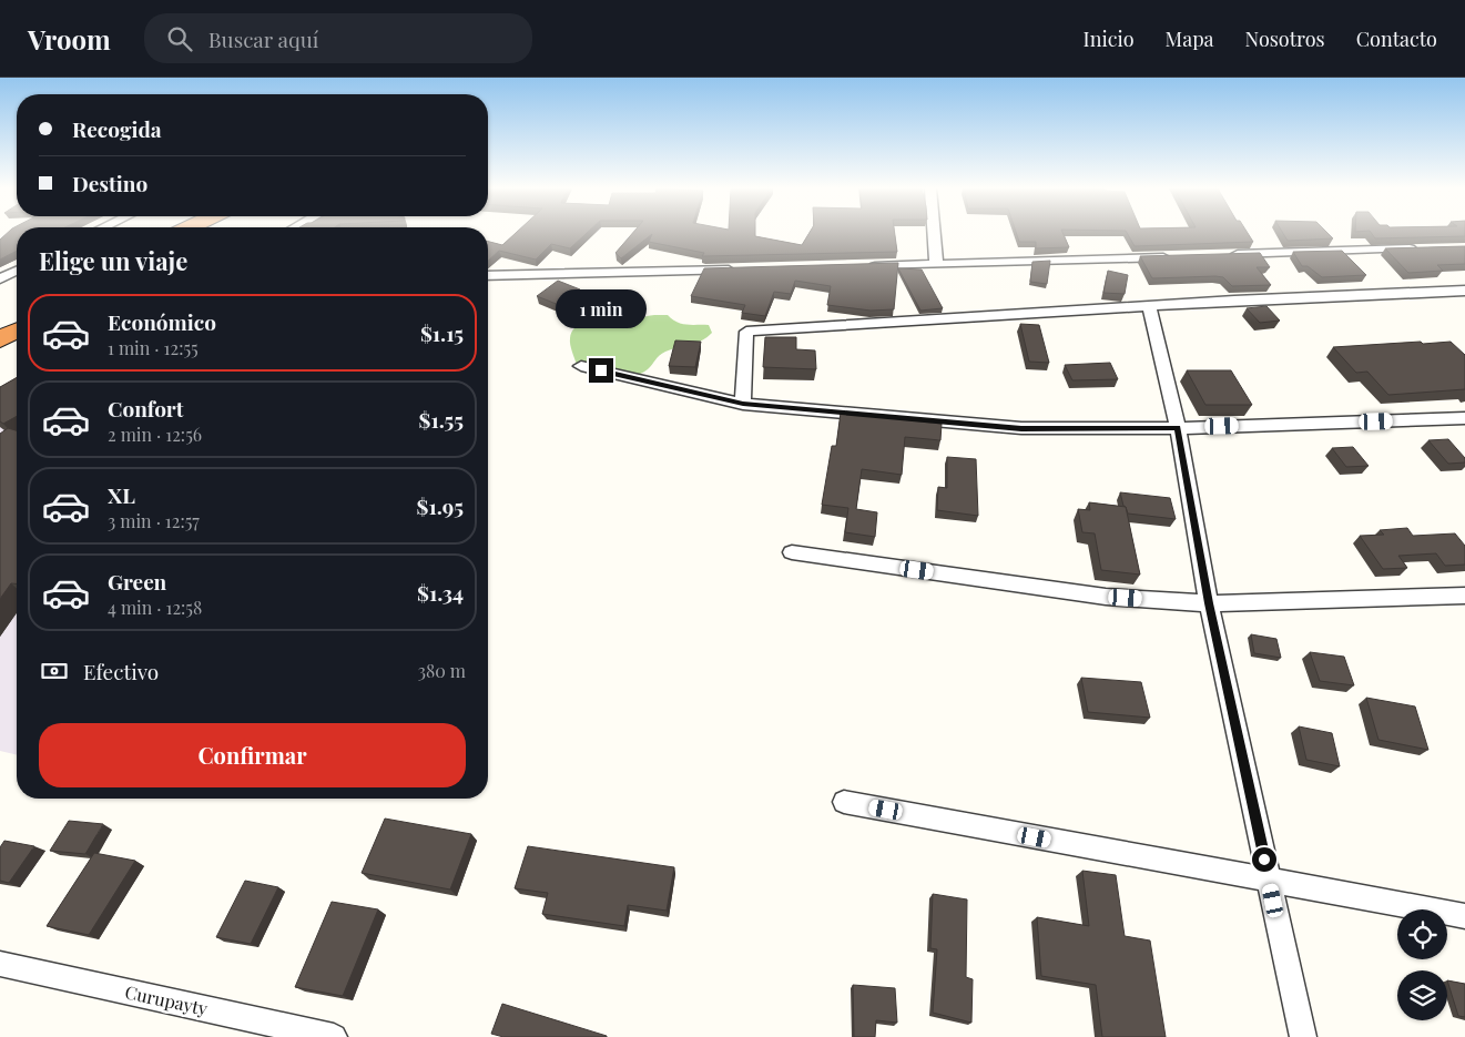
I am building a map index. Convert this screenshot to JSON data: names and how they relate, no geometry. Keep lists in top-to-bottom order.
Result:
{
  "streets": {
    "street": ["Curupayty"]
  },
  "page": {
    "header": "Vroom",
    "search": "Buscar aquí",
    "nav": [
      "Inicio",
      "Mapa",
      "Nosotros",
      "Contacto"
    ],
    "banner": ["Recogida", "Destino"],
    "heading": "Elige un viaje",
    "bubble": "1 min",
    "list": [
      {
        "name": "Económico",
        "note": "1 min · 12:55",
        "value": "$1.15"
      },
      {
        "name": "Confort",
        "note": "2 min · 12:56",
        "value": "$1.55"
      },
      {
        "name": "XL",
        "note": "3 min · 12:57",
        "value": "$1.95"
      },
      {
        "name": "Green",
        "note": "4 min · 12:58",
        "value": "$1.34"
      }
    ],
    "pay": ["Efectivo", "380 m"],
    "buttons": "Confirmar"
  }
}
